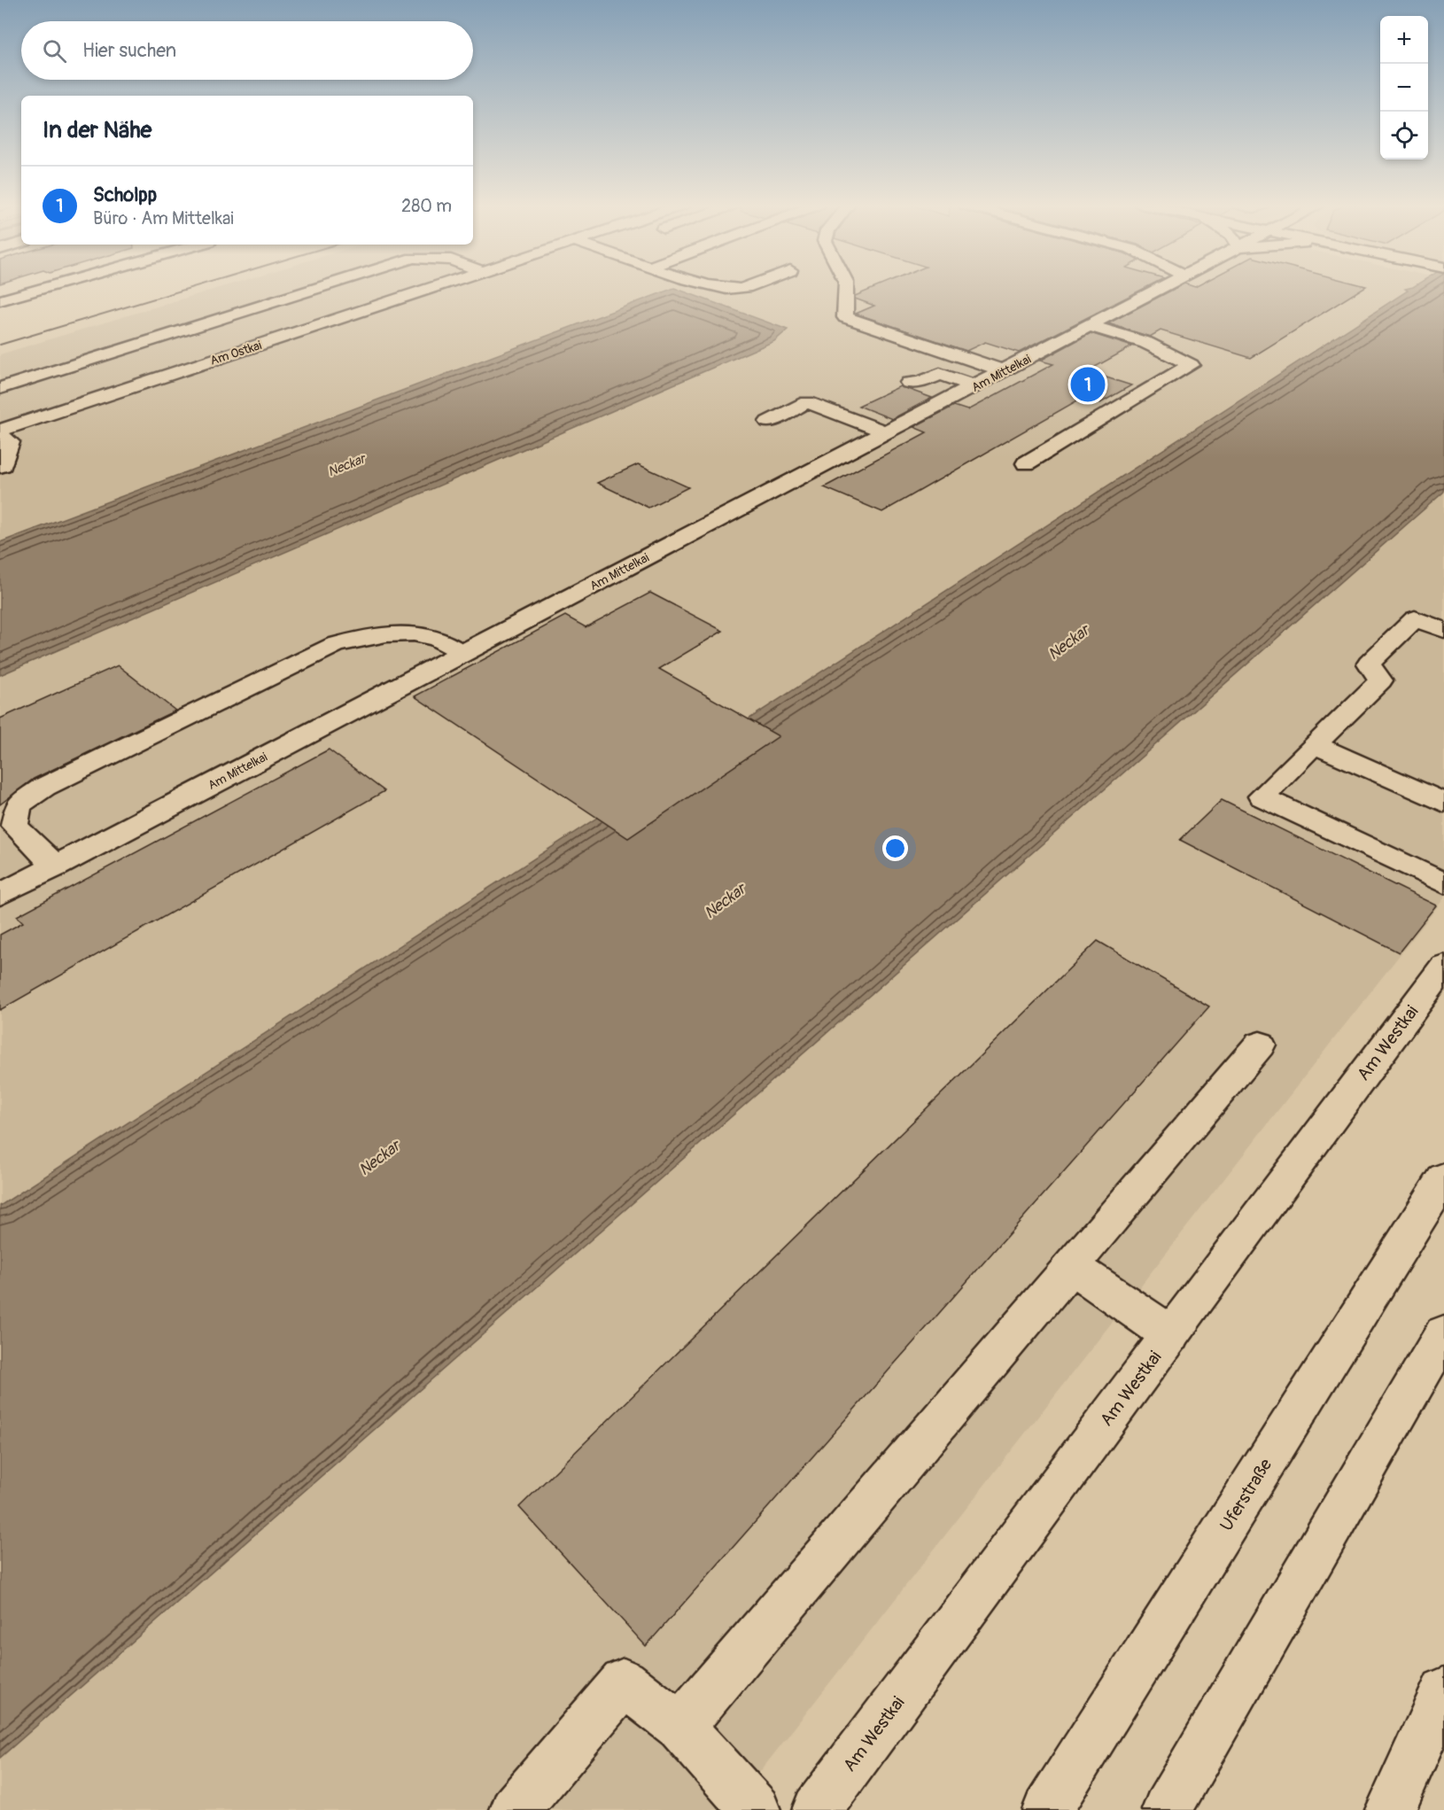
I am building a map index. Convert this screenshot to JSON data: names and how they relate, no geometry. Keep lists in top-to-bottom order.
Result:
{
  "streets": {
    "main road": [
      "Am Ostkai",
      "Am Mittelkai",
      "Am Westkai",
      "Uferstraße"
    ]
  },
  "water": ["Neckar"],
  "page": {
    "map_buttons": ["+", "−"],
    "search": "Hier suchen",
    "heading": "In der Nähe",
    "list": [
      {
        "mark": "1",
        "name": "Scholpp",
        "note": "Büro · Am Mittelkai",
        "value": "280 m"
      }
    ],
    "pins": "1"
  }
}
